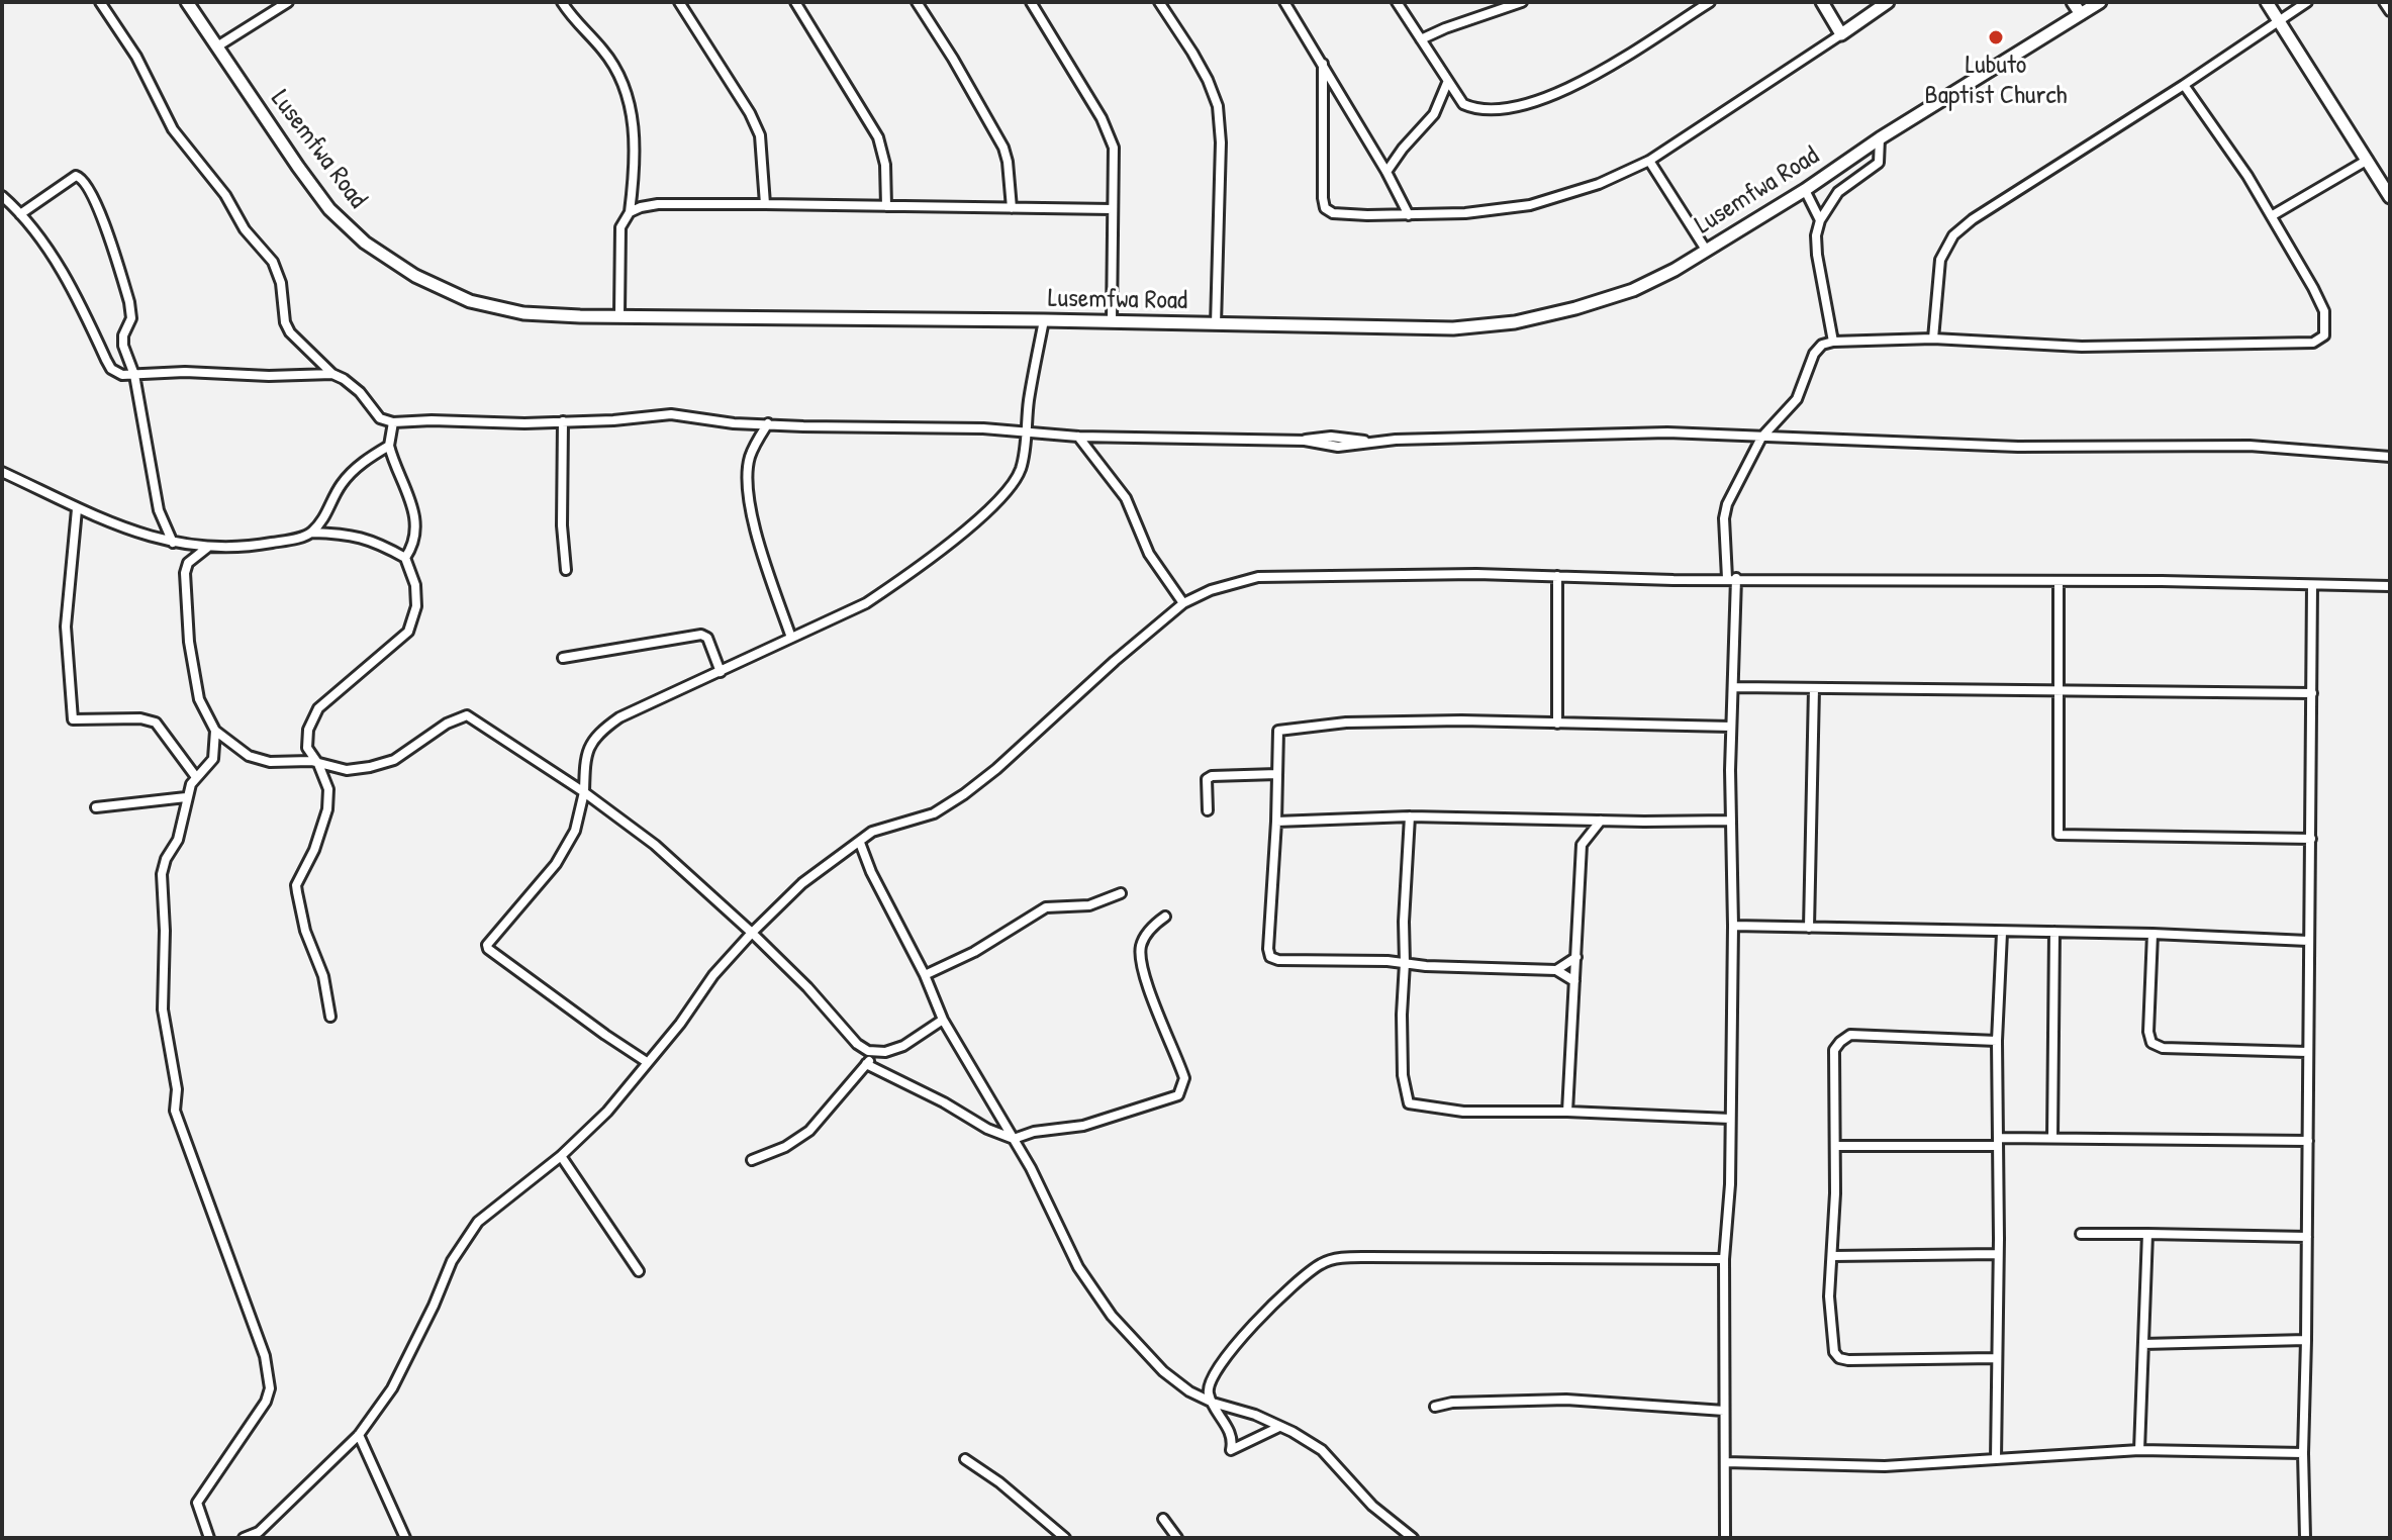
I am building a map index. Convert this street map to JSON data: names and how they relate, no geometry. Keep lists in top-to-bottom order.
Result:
{
  "streets": {
    "street": ["Lusemfwa Road"]
  },
  "places": ["Lubuto Baptist Church"]
}
